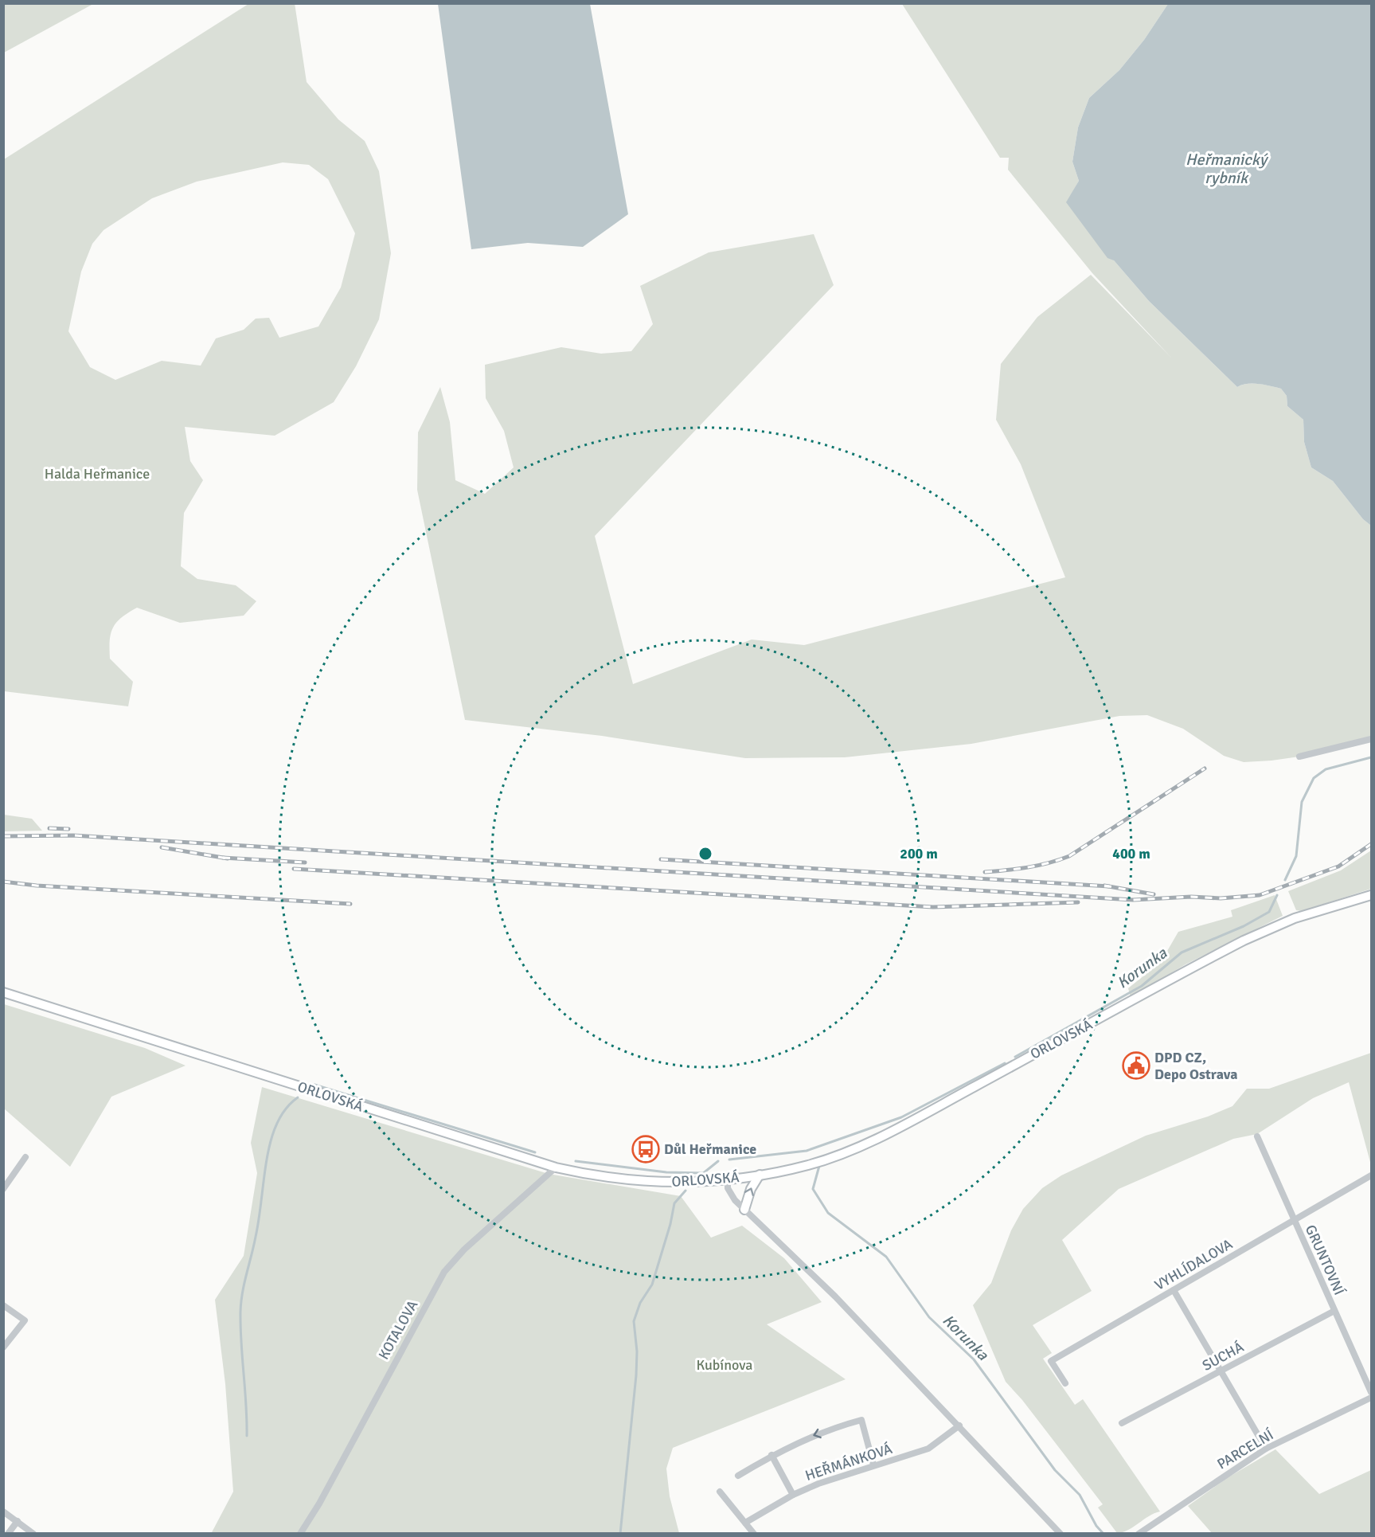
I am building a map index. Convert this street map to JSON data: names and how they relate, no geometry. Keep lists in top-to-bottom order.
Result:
{
  "streets": {
    "main road": ["ORLOVSKÁ"],
    "street": [
      "GRUNTOVNÍ",
      "VYHLÍDALOVA",
      "KOTALOVA",
      "SUCHÁ",
      "PARCELNÍ",
      "HEŘMÁNKOVÁ"
    ]
  },
  "crossings": [
    ["ORLOVSKÁ", "KOTALOVA"],
    ["GRUNTOVNÍ", "VYHLÍDALOVA"],
    ["GRUNTOVNÍ", "SUCHÁ"]
  ],
  "water": ["Heřmanický rybník", "Korunka"],
  "parks": ["Halda Heřmanice", "Kubínova"],
  "places": {
    "public building": ["DPD CZ, Depo Ostrava"],
    "bus stop": ["Důl Heřmanice"]
  },
  "rings": ["200 m", "400 m"]
}
